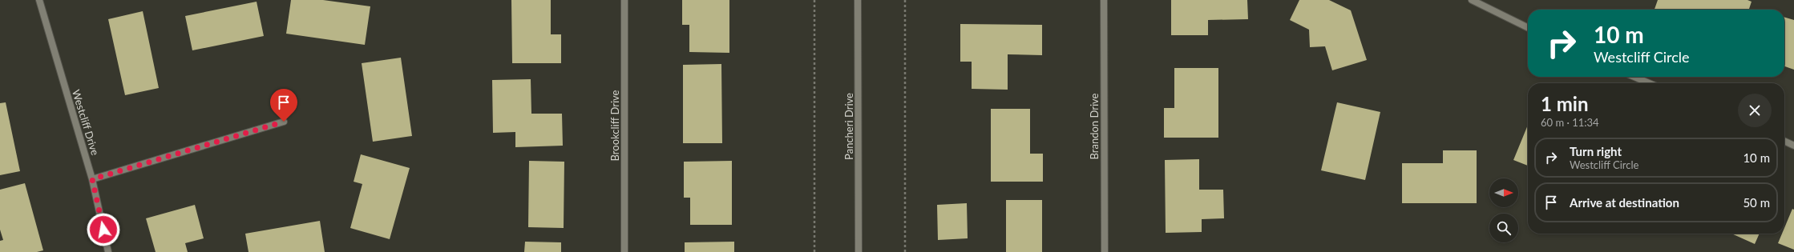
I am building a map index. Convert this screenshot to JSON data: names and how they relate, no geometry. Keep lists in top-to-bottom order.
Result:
{
  "streets": {
    "street": [
      "Westcliff Drive",
      "Brookcliff Drive",
      "Pancheri Drive",
      "Brandon Drive"
    ]
  },
  "north": "right",
  "page": {
    "turn": ["10 m", "Westcliff Circle"],
    "heading": ["1 min", "60 m · 11:34"],
    "list": [
      {
        "name": "Turn right",
        "note": "Westcliff Circle",
        "value": "10 m"
      },
      {
        "name": "Arrive at destination",
        "value": "50 m"
      }
    ]
  }
}
